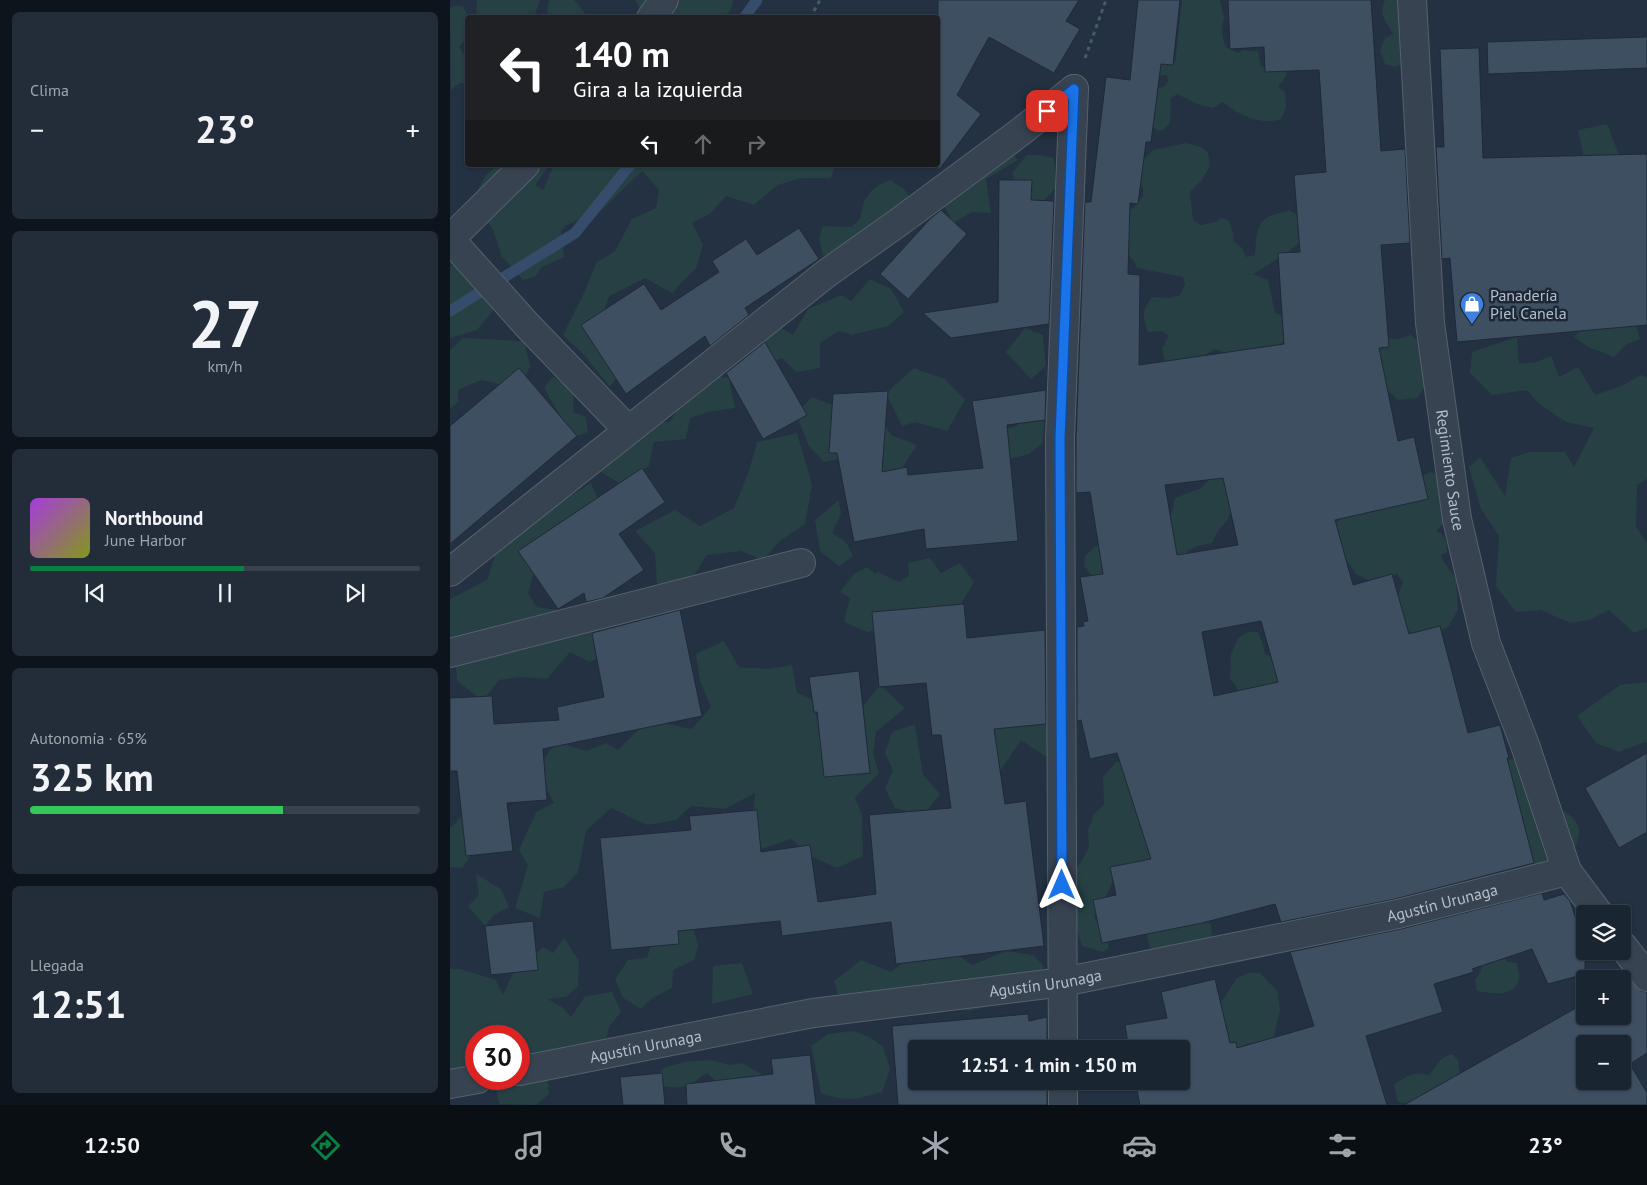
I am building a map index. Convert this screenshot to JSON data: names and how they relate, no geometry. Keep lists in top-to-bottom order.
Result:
{
  "streets": {
    "street": ["Regimiento Sauce", "Agustín Urunaga"]
  },
  "crossings": [
    ["Regimiento Sauce", "Agustín Urunaga"]
  ],
  "places": {
    "shop": ["Panadería Piel Canela"]
  },
  "page": {
    "tile": [
      "Clima",
      ["27", "km/h"],
      ["Autonomía · 65%", "325 km"],
      ["Llegada", "12:51"]
    ],
    "turn": ["140 m", "Gira a la izquierda"],
    "heat": ["−", "23°", "+"],
    "song": ["Northbound", "June Harbor"],
    "map_buttons": ["+", "−"],
    "limit": "30",
    "trip": "12:51 · 1 min · 150 m",
    "tabs": ["12:50", "23°"]
  }
}
